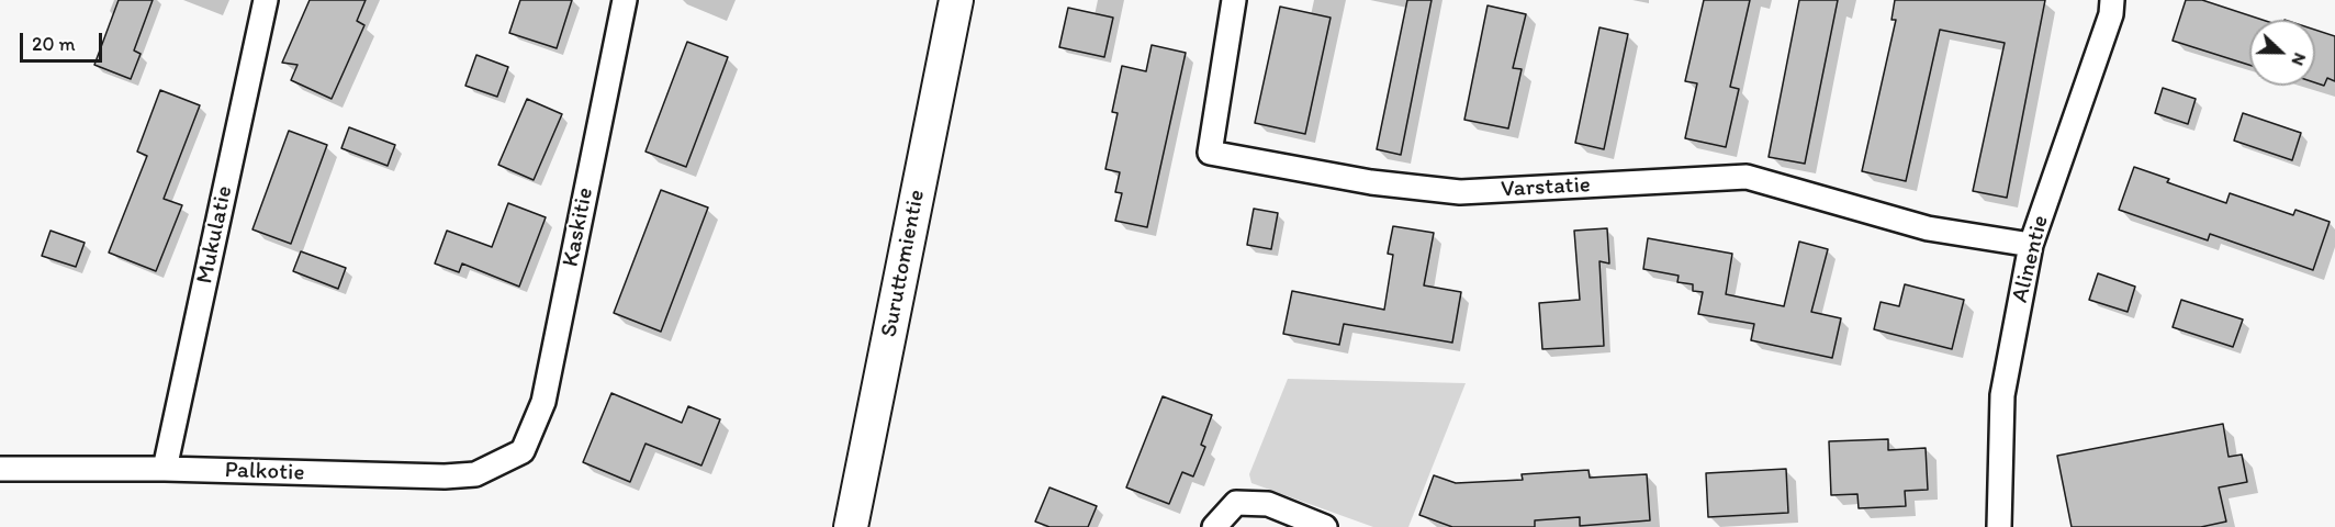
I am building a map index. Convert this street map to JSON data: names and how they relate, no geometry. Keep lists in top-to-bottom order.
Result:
{
  "streets": {
    "street": [
      "Varstatie",
      "Kaskitie",
      "Mukulatie",
      "Alinentie",
      "Suruttomientie",
      "Palkotie"
    ]
  },
  "crossings": [
    ["Varstatie", "Alinentie"],
    ["Kaskitie", "Palkotie"],
    ["Mukulatie", "Palkotie"]
  ],
  "scale_bar": "20 m",
  "north": "right"
}
